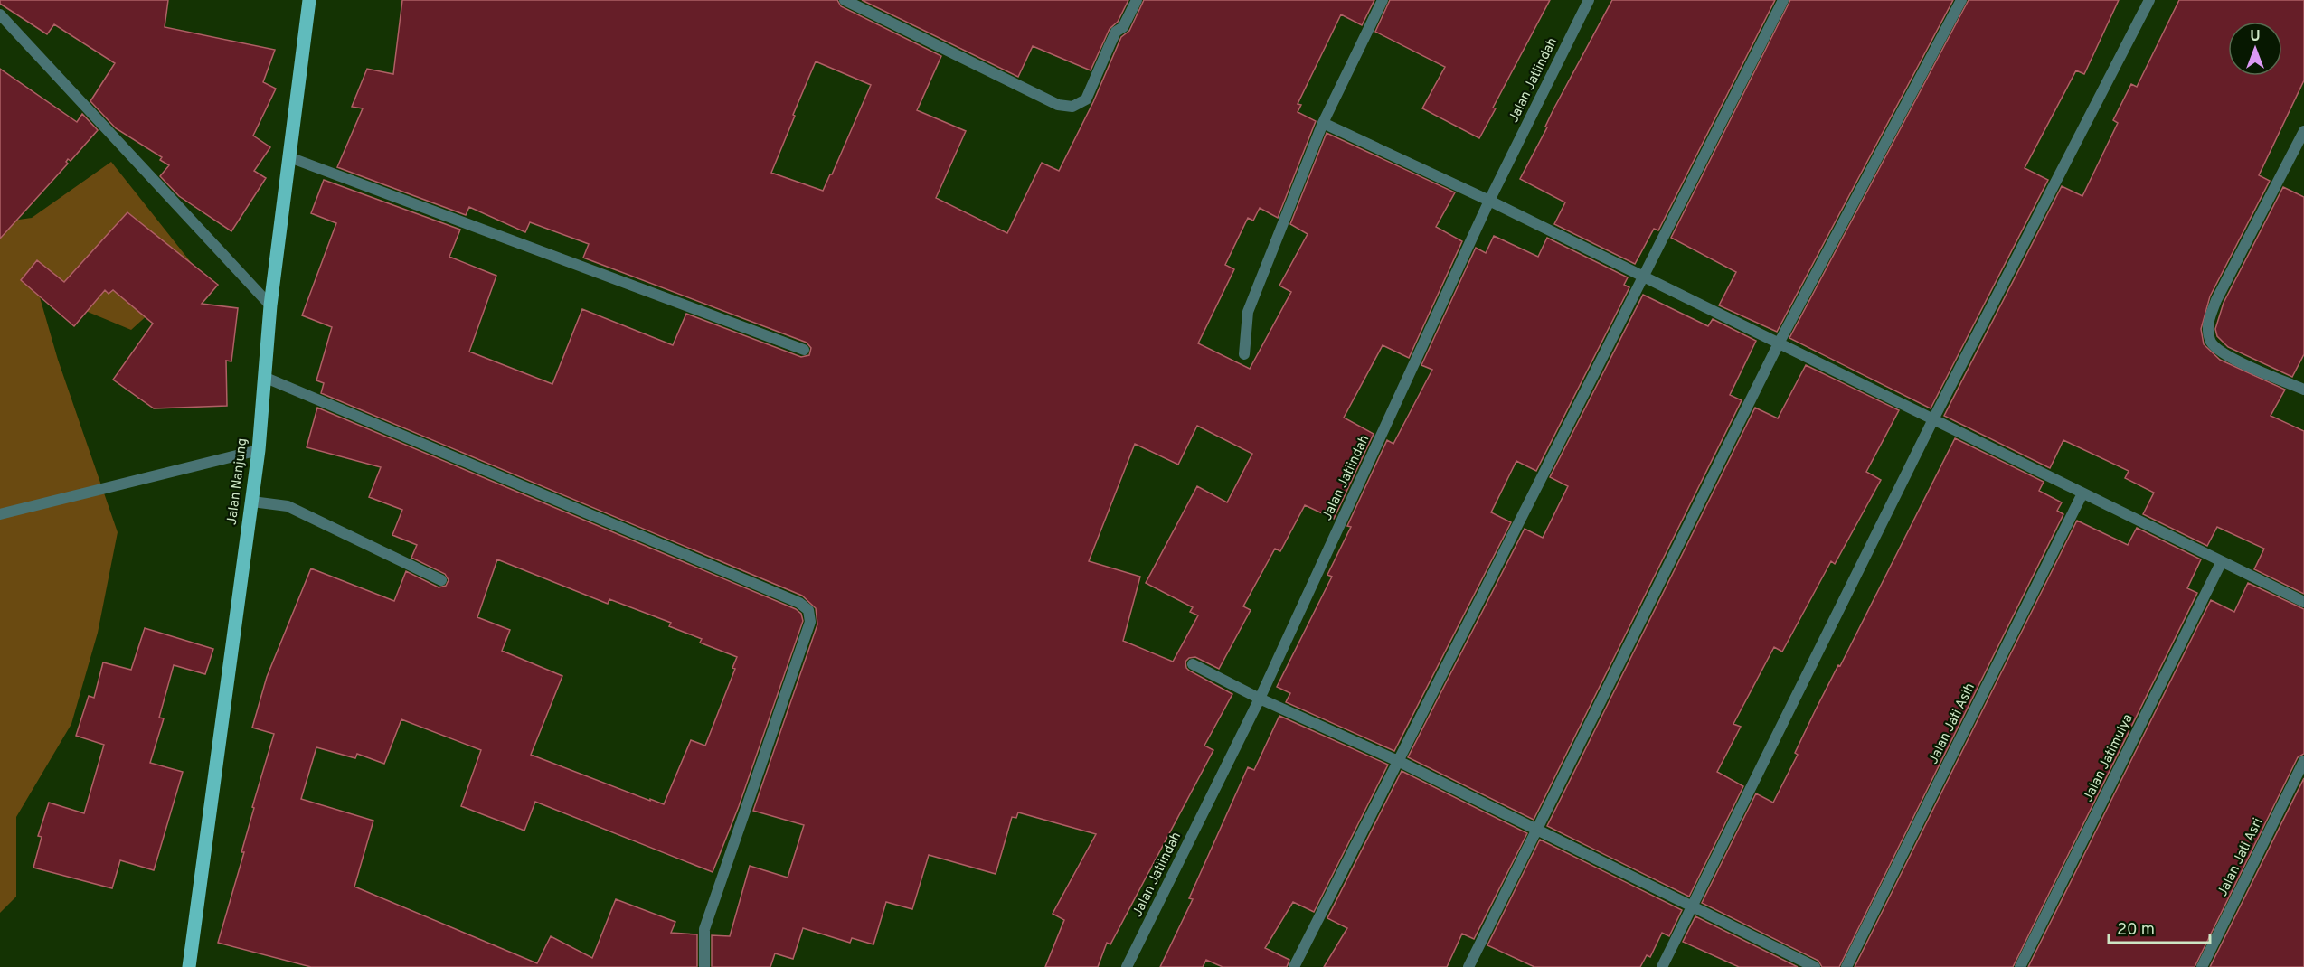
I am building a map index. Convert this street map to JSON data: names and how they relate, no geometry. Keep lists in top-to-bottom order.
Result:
{
  "streets": {
    "main road": ["Jalan Nanjung"],
    "street": [
      "Jalan Jatiindah",
      "Jalan Jati Asih",
      "Jalan Jatimulya",
      "Jalan Jati Asri"
    ]
  },
  "scale_bar": "20 m",
  "north": "top"
}
